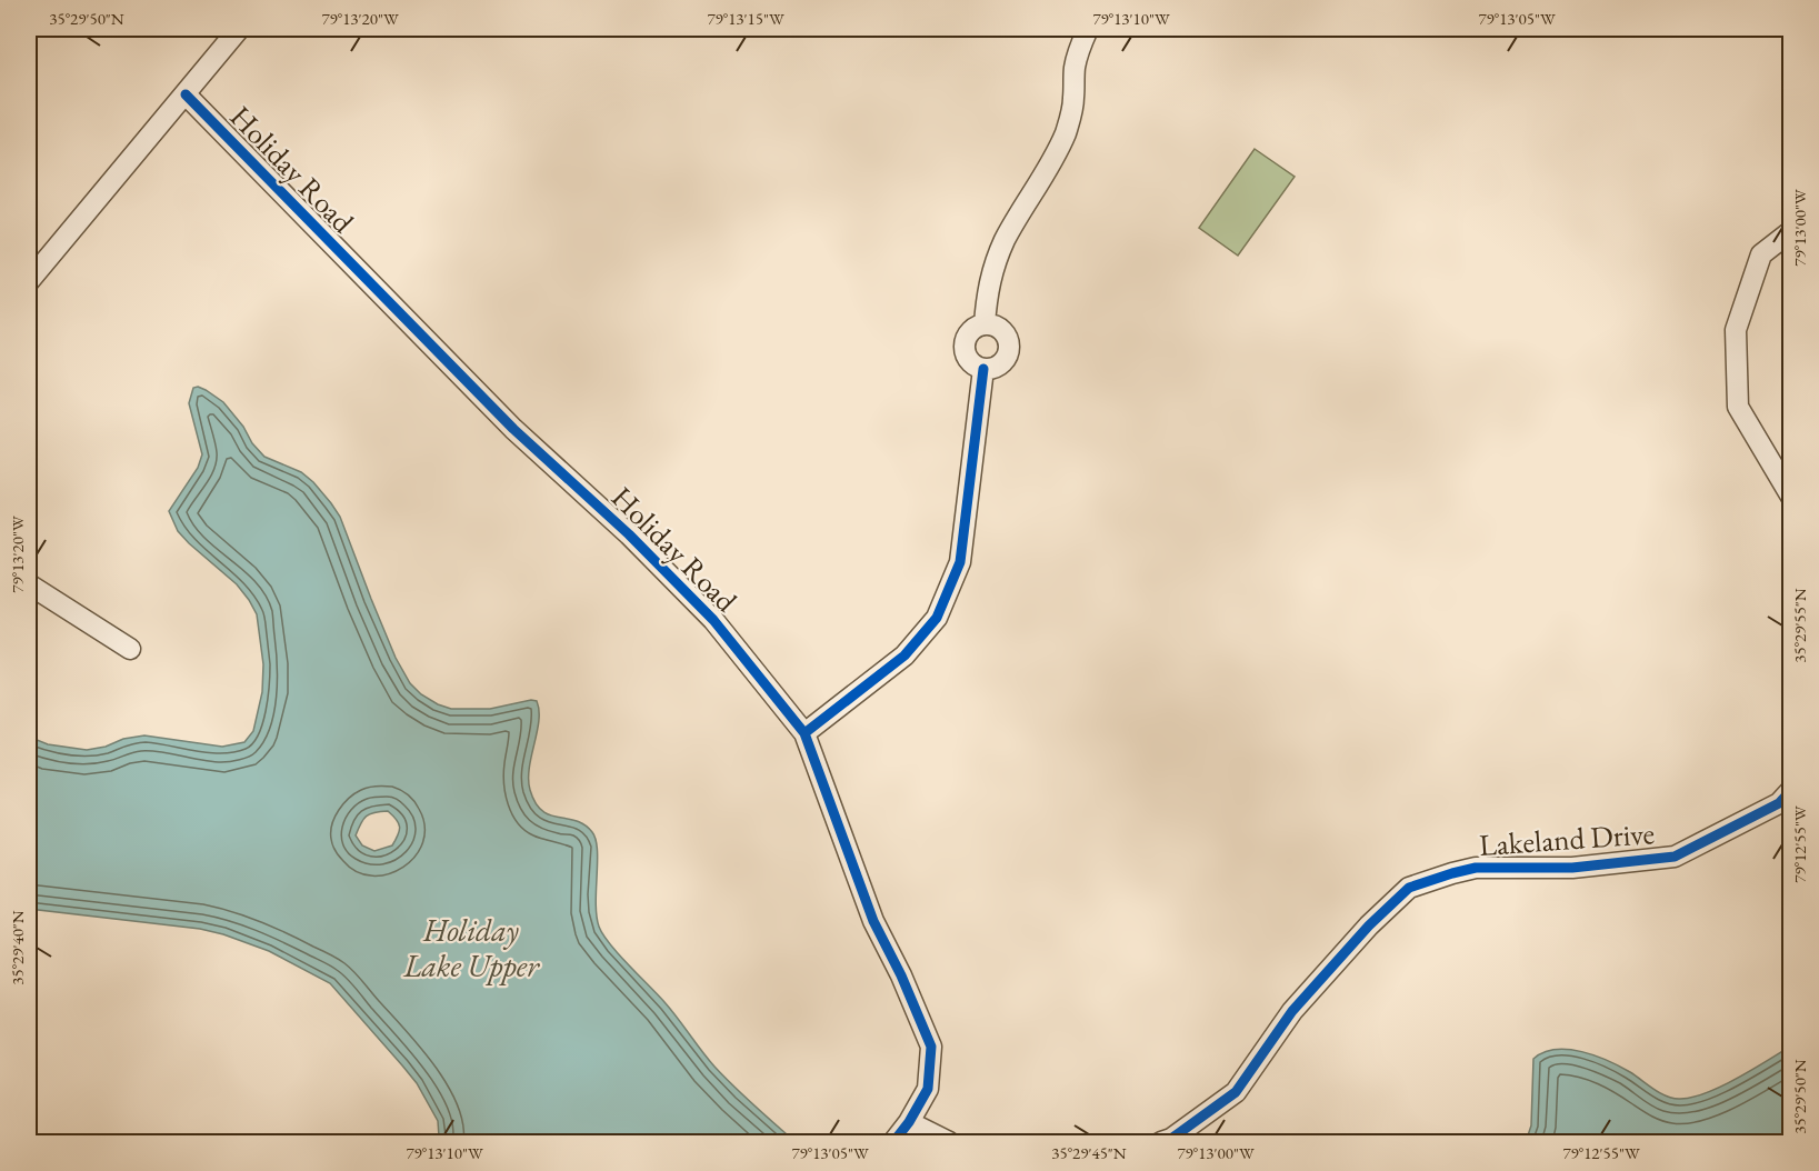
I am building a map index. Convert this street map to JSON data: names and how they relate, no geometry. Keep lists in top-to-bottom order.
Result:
{
  "streets": {
    "street": ["Holiday Road", "Lakeland Drive"]
  },
  "water": ["Holiday Lake Upper"],
  "coordinates": [
    "35°29'50\"N",
    "79°13'20\"W",
    "79°13'15\"W",
    "79°13'10\"W",
    "79°13'05\"W",
    "79°13'00\"W",
    "35°29'55\"N",
    "79°12'55\"W",
    "35°29'40\"N",
    "35°29'45\"N"
  ]
}
